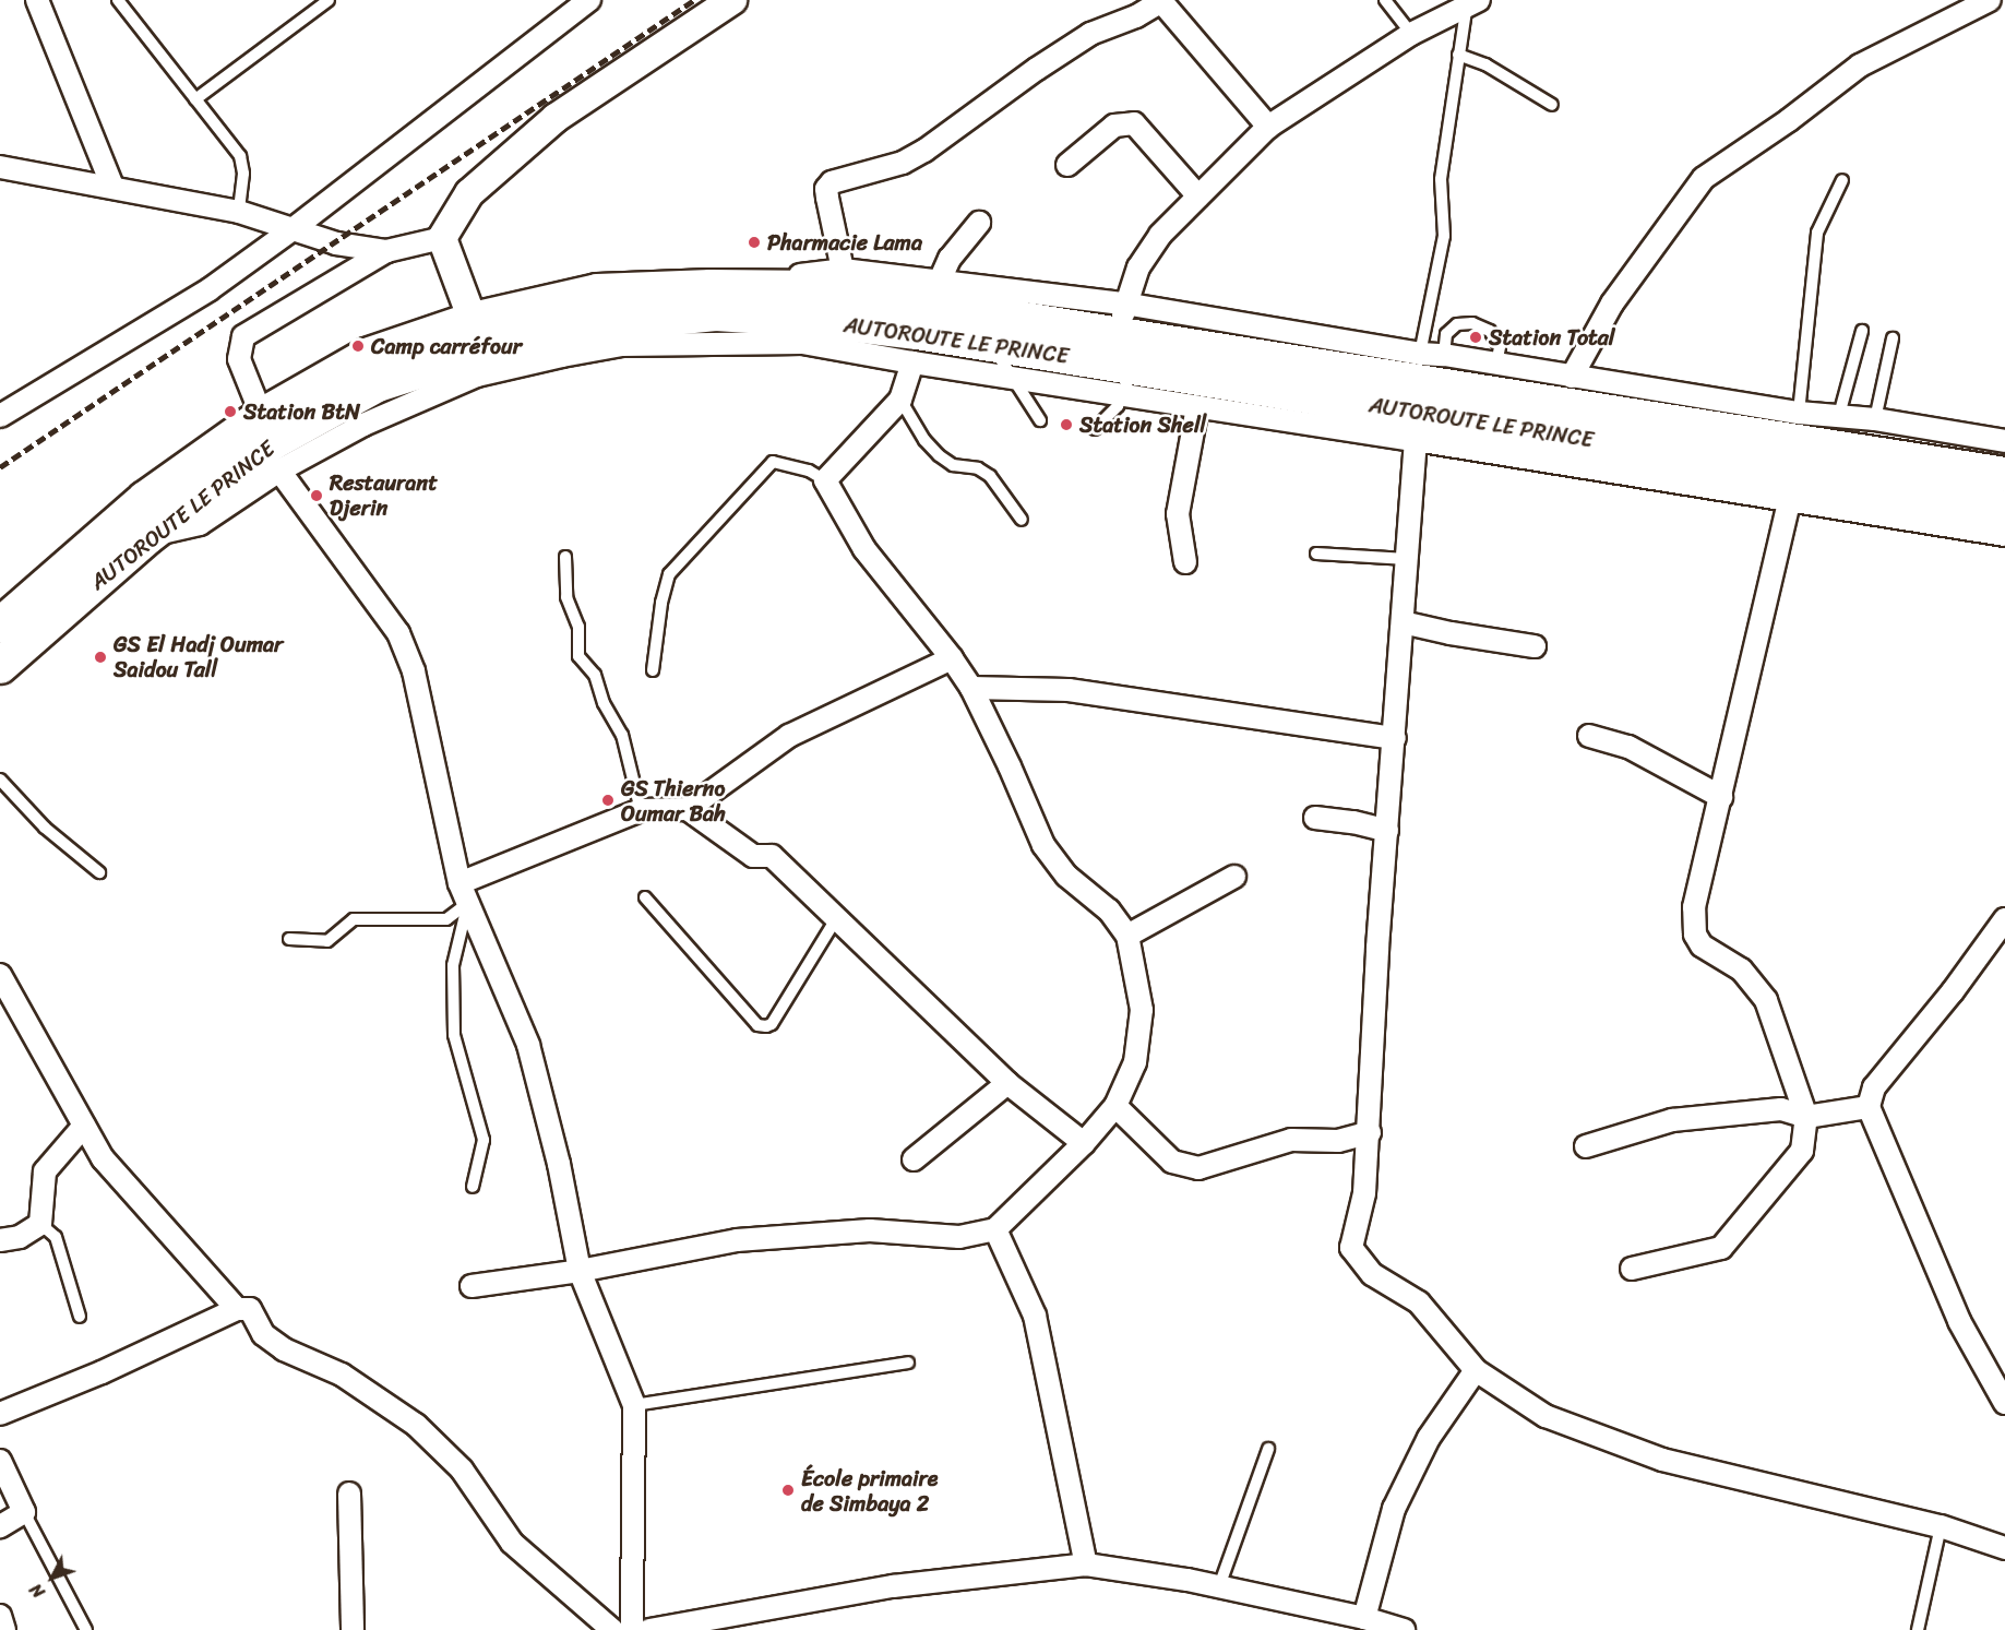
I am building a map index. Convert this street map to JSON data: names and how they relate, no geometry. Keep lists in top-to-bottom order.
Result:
{
  "streets": {
    "main road": ["AUTOROUTE LE PRINCE"]
  },
  "places": [
    "Pharmacie Lama",
    "Station Total",
    "Camp carréfour",
    "Station BtN",
    "Station Shell",
    "Restaurant Djerin",
    "GS El Hadj Oumar Saidou Tall",
    "GS Thierno Oumar Bah",
    "École primaire de Simbaya 2"
  ],
  "north": "bottom left"
}
